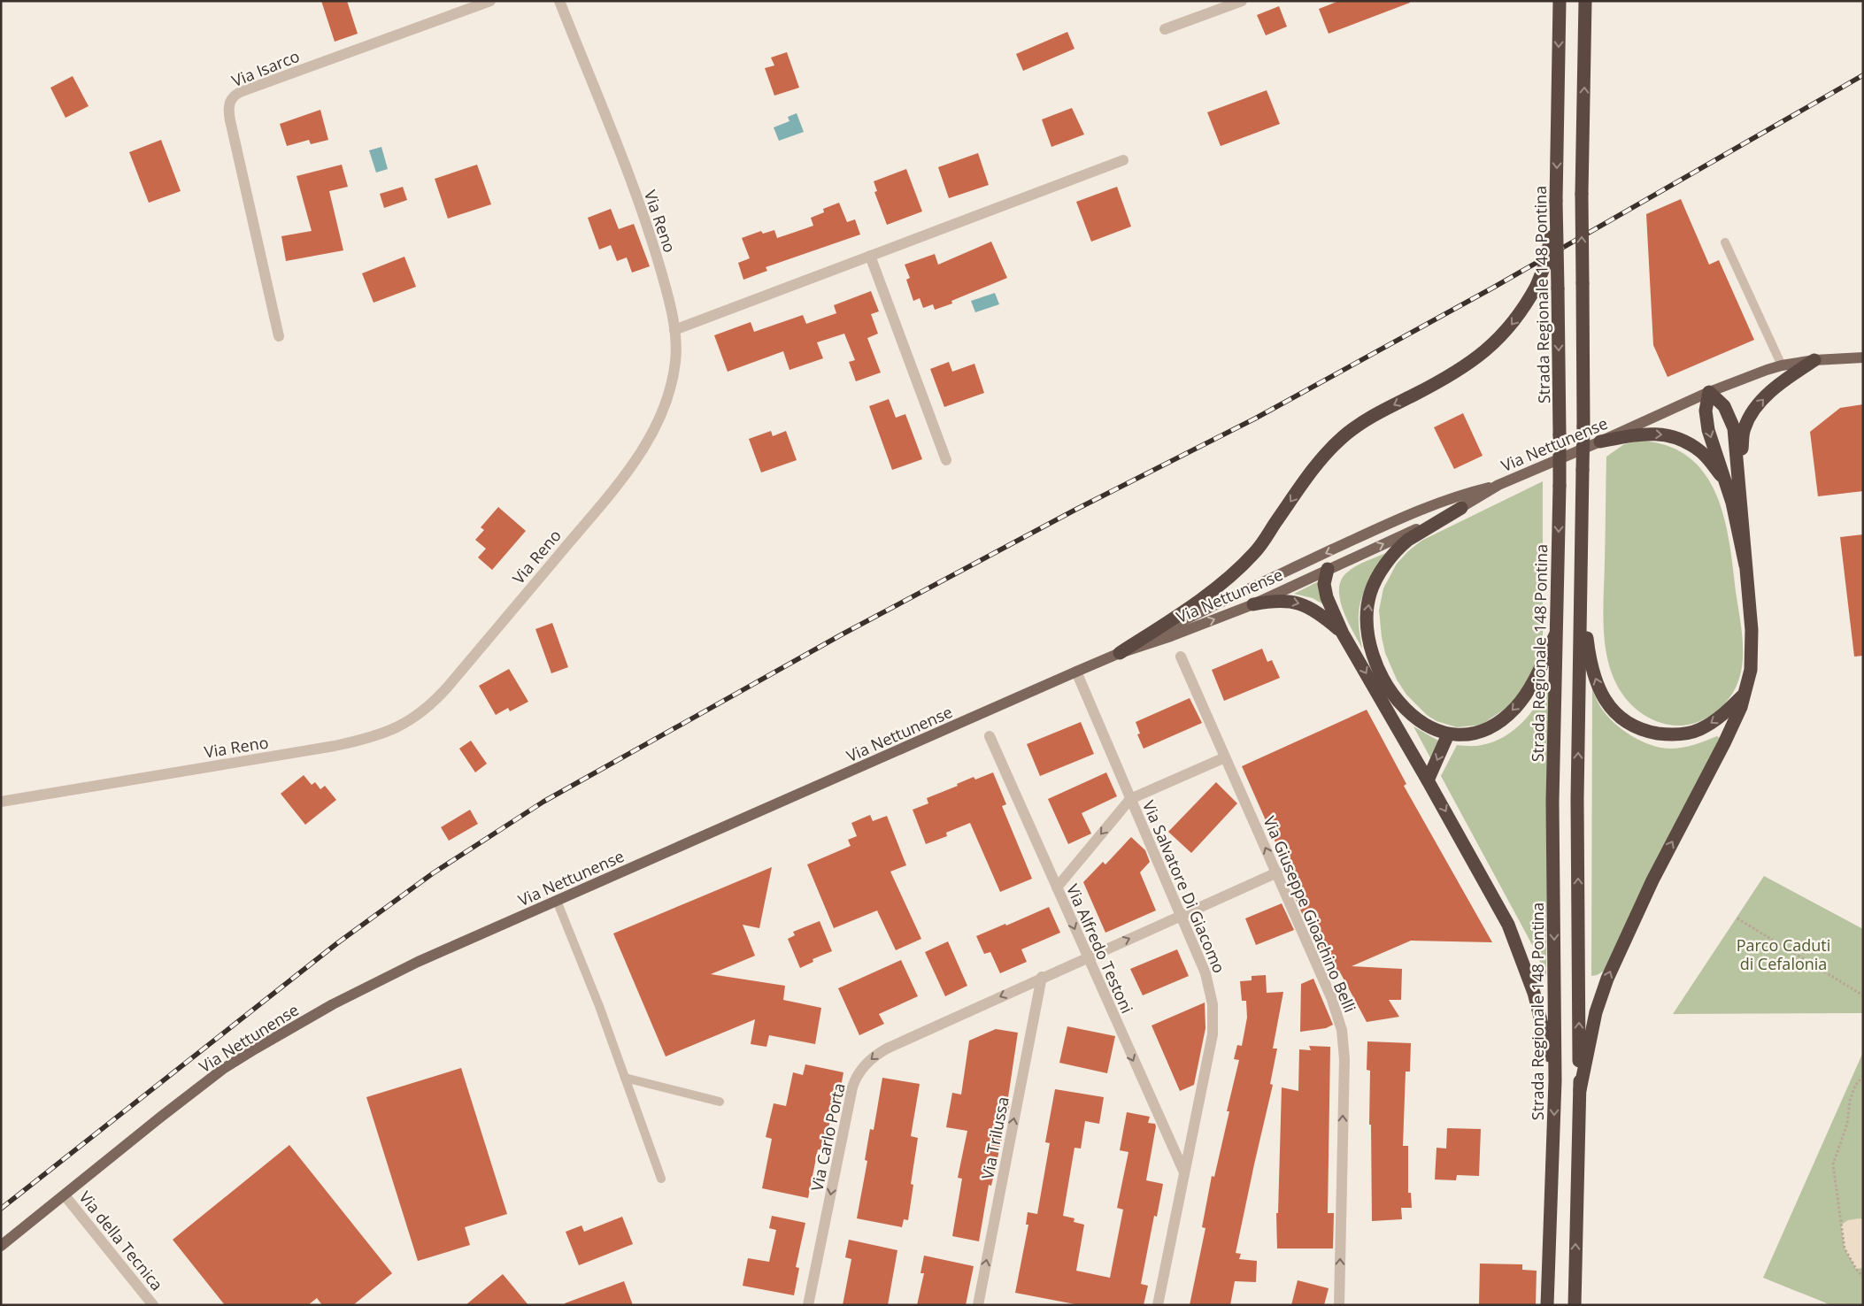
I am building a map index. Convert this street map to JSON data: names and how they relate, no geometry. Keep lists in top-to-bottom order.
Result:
{
  "streets": {
    "highway": ["Strada Regionale 148 Pontina"],
    "main road": ["Via Nettunense"],
    "street": [
      "Via Isarco",
      "Via Reno",
      "Via Salvatore Di Giacomo",
      "Via Giuseppe Gioachino Belli",
      "Via Alfredo Testoni",
      "Via Carlo Porta",
      "Via Trilussa",
      "Via della Tecnica"
    ]
  },
  "crossings": [
    ["Via Nettunense", "Via Salvatore Di Giacomo"],
    ["Via Nettunense", "Via della Tecnica"],
    ["Via Salvatore Di Giacomo", "Via Alfredo Testoni"],
    ["Via Salvatore Di Giacomo", "Via Carlo Porta"],
    ["Via Giuseppe Gioachino Belli", "Via Carlo Porta"],
    ["Via Alfredo Testoni", "Via Carlo Porta"],
    ["Via Carlo Porta", "Via Trilussa"]
  ],
  "one_way": ["Via Giuseppe Gioachino Belli", "Via Alfredo Testoni", "Via Trilussa"],
  "parks": ["Parco Caduti di Cefalonia"]
}
